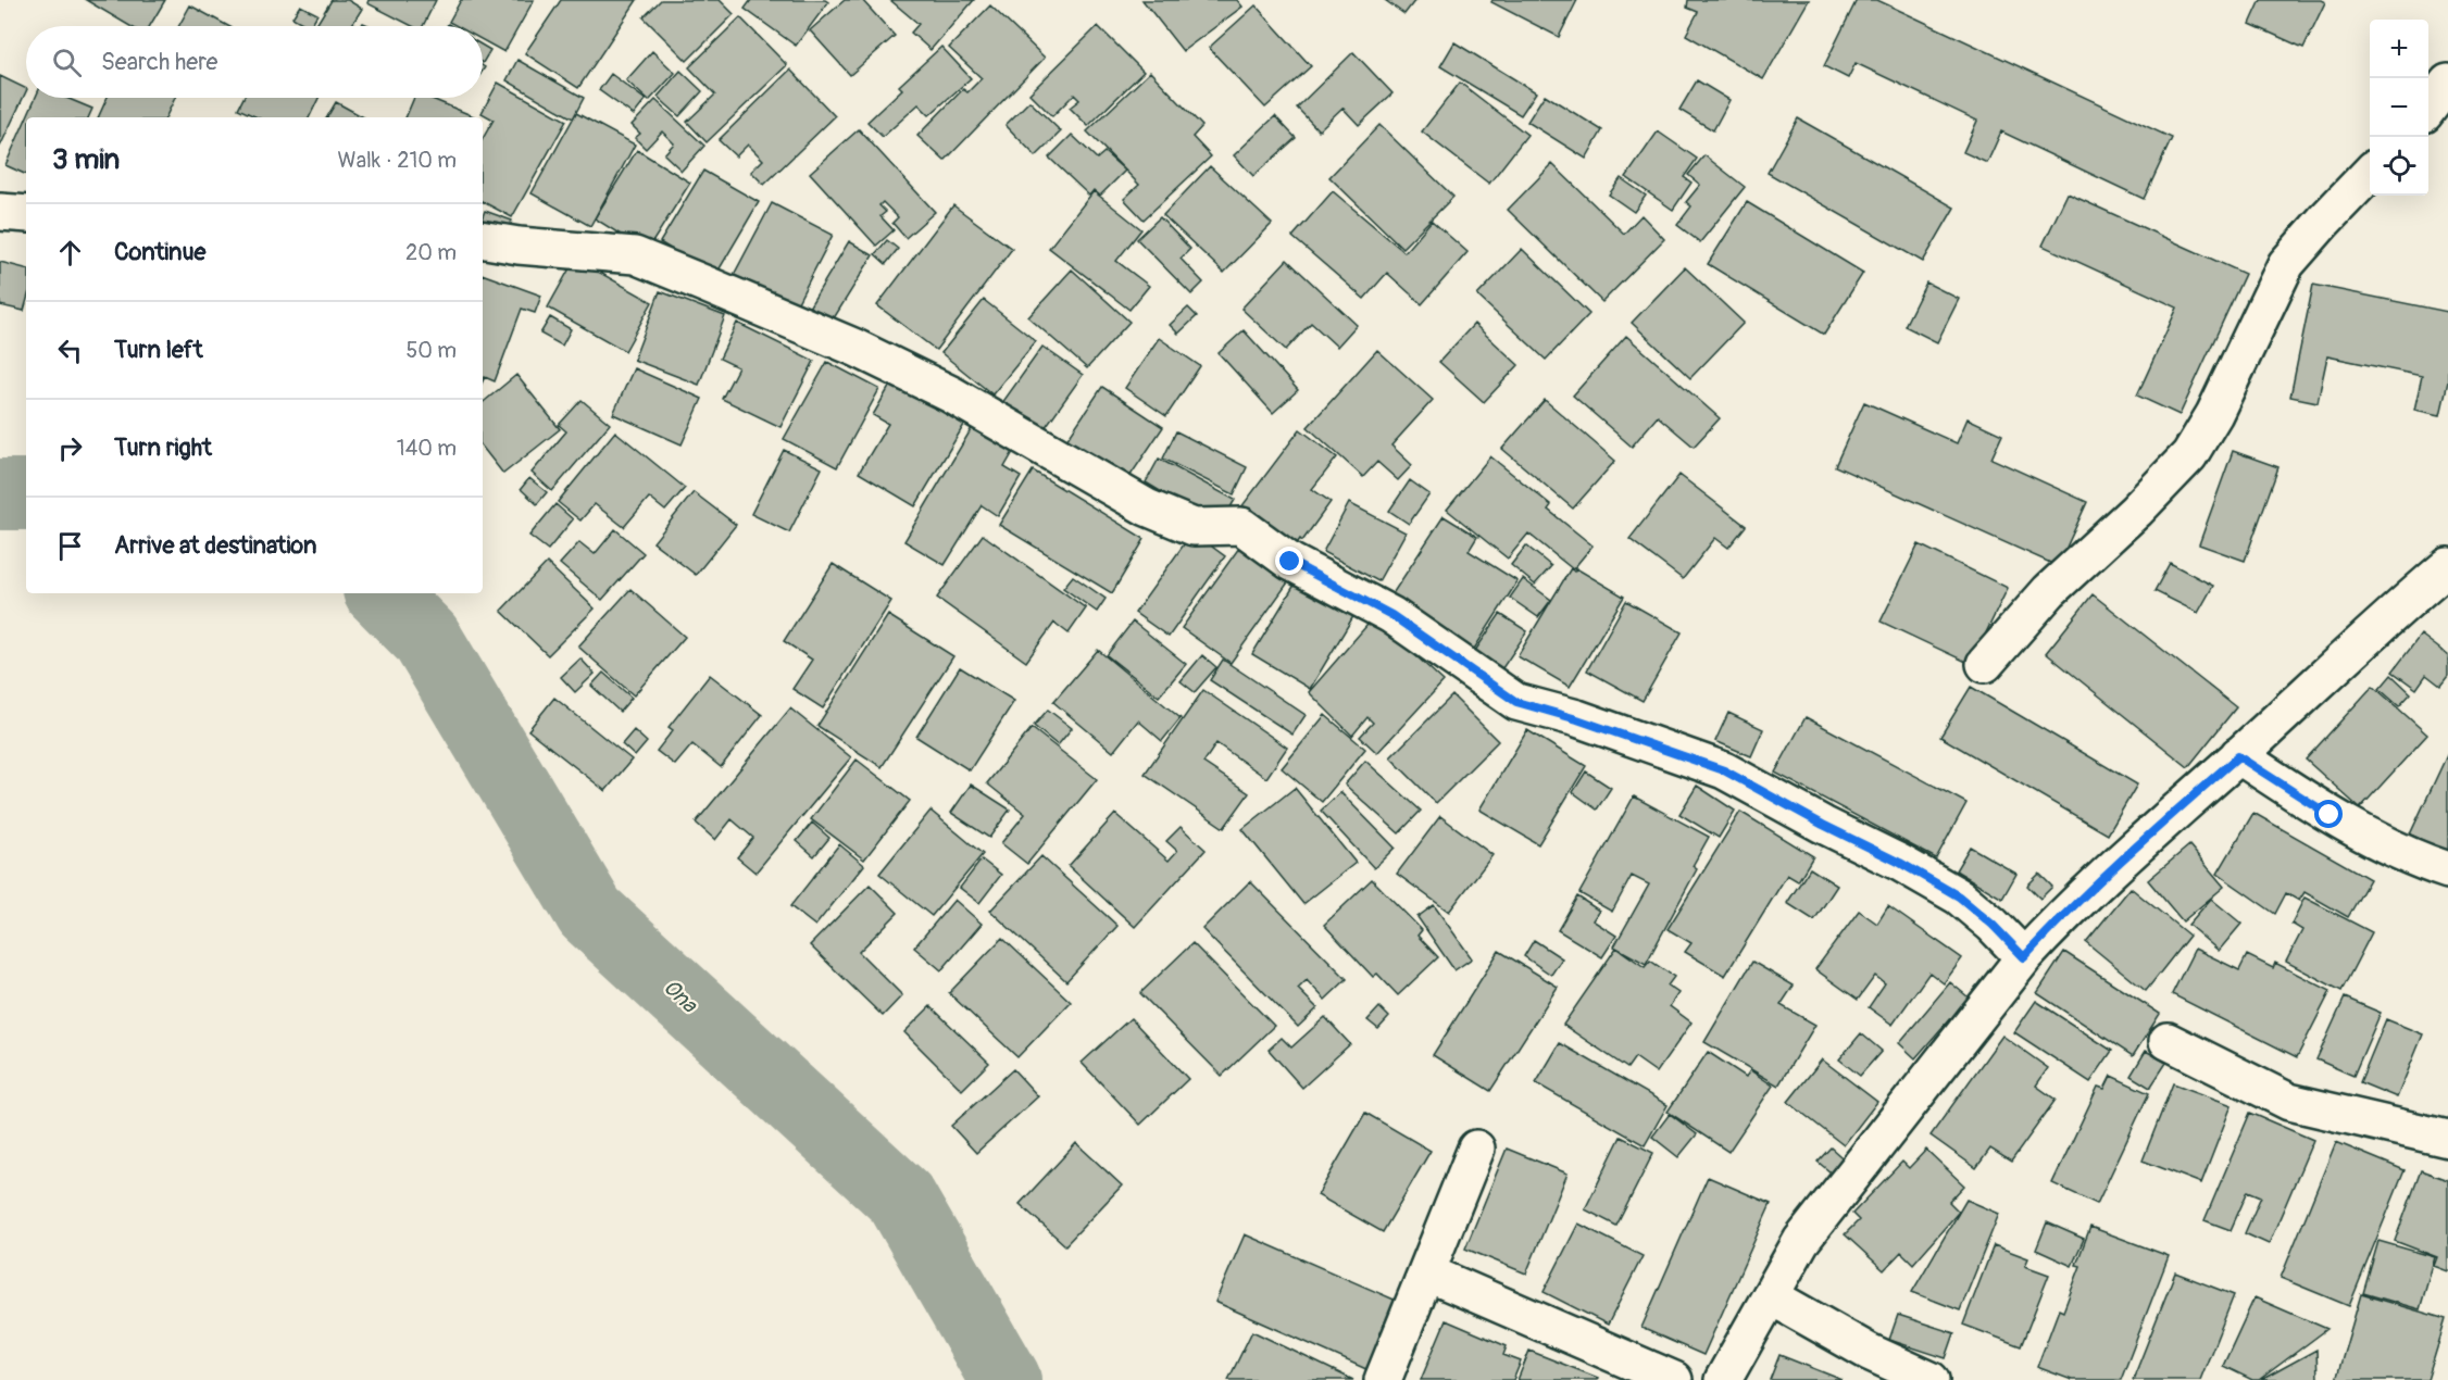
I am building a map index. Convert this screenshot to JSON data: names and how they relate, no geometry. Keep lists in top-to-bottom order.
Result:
{
  "water": ["Ona"],
  "page": {
    "map_buttons": ["+", "−"],
    "search": "Search here",
    "heading": ["3 min", "Walk · 210 m"],
    "list": [
      ["Continue", "20 m"],
      ["Turn left", "50 m"],
      ["Turn right", "140 m"],
      "Arrive at destination"
    ]
  }
}
